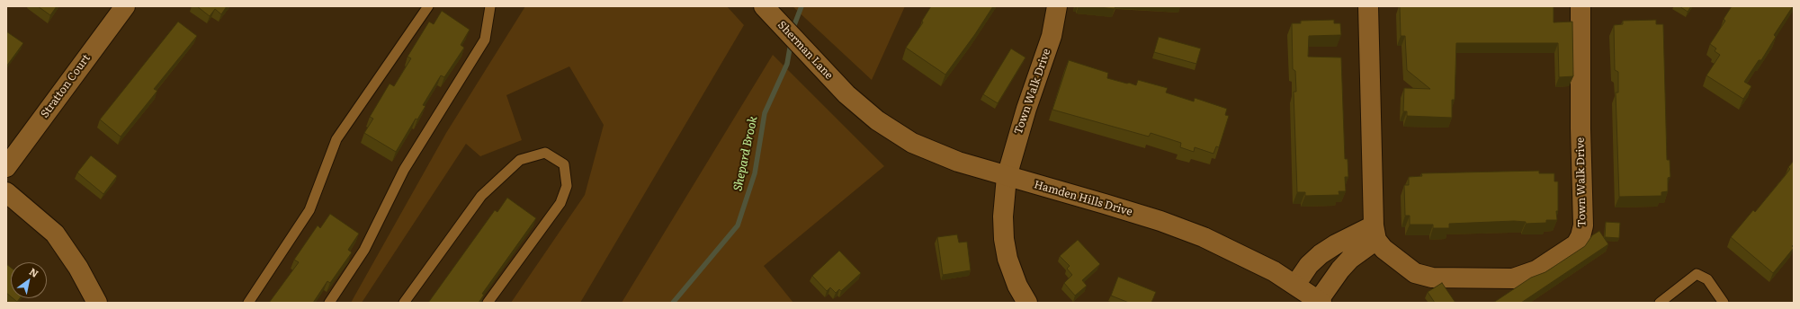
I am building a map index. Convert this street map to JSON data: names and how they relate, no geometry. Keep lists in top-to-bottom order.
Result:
{
  "streets": {
    "street": [
      "Sherman Lane",
      "Stratton Court",
      "Town Walk Drive",
      "Hamden Hills Drive"
    ]
  },
  "crossings": [
    ["Sherman Lane", "Hamden Hills Drive"],
    ["Town Walk Drive", "Hamden Hills Drive"]
  ],
  "water": ["Shepard Brook"],
  "north": "top right"
}
